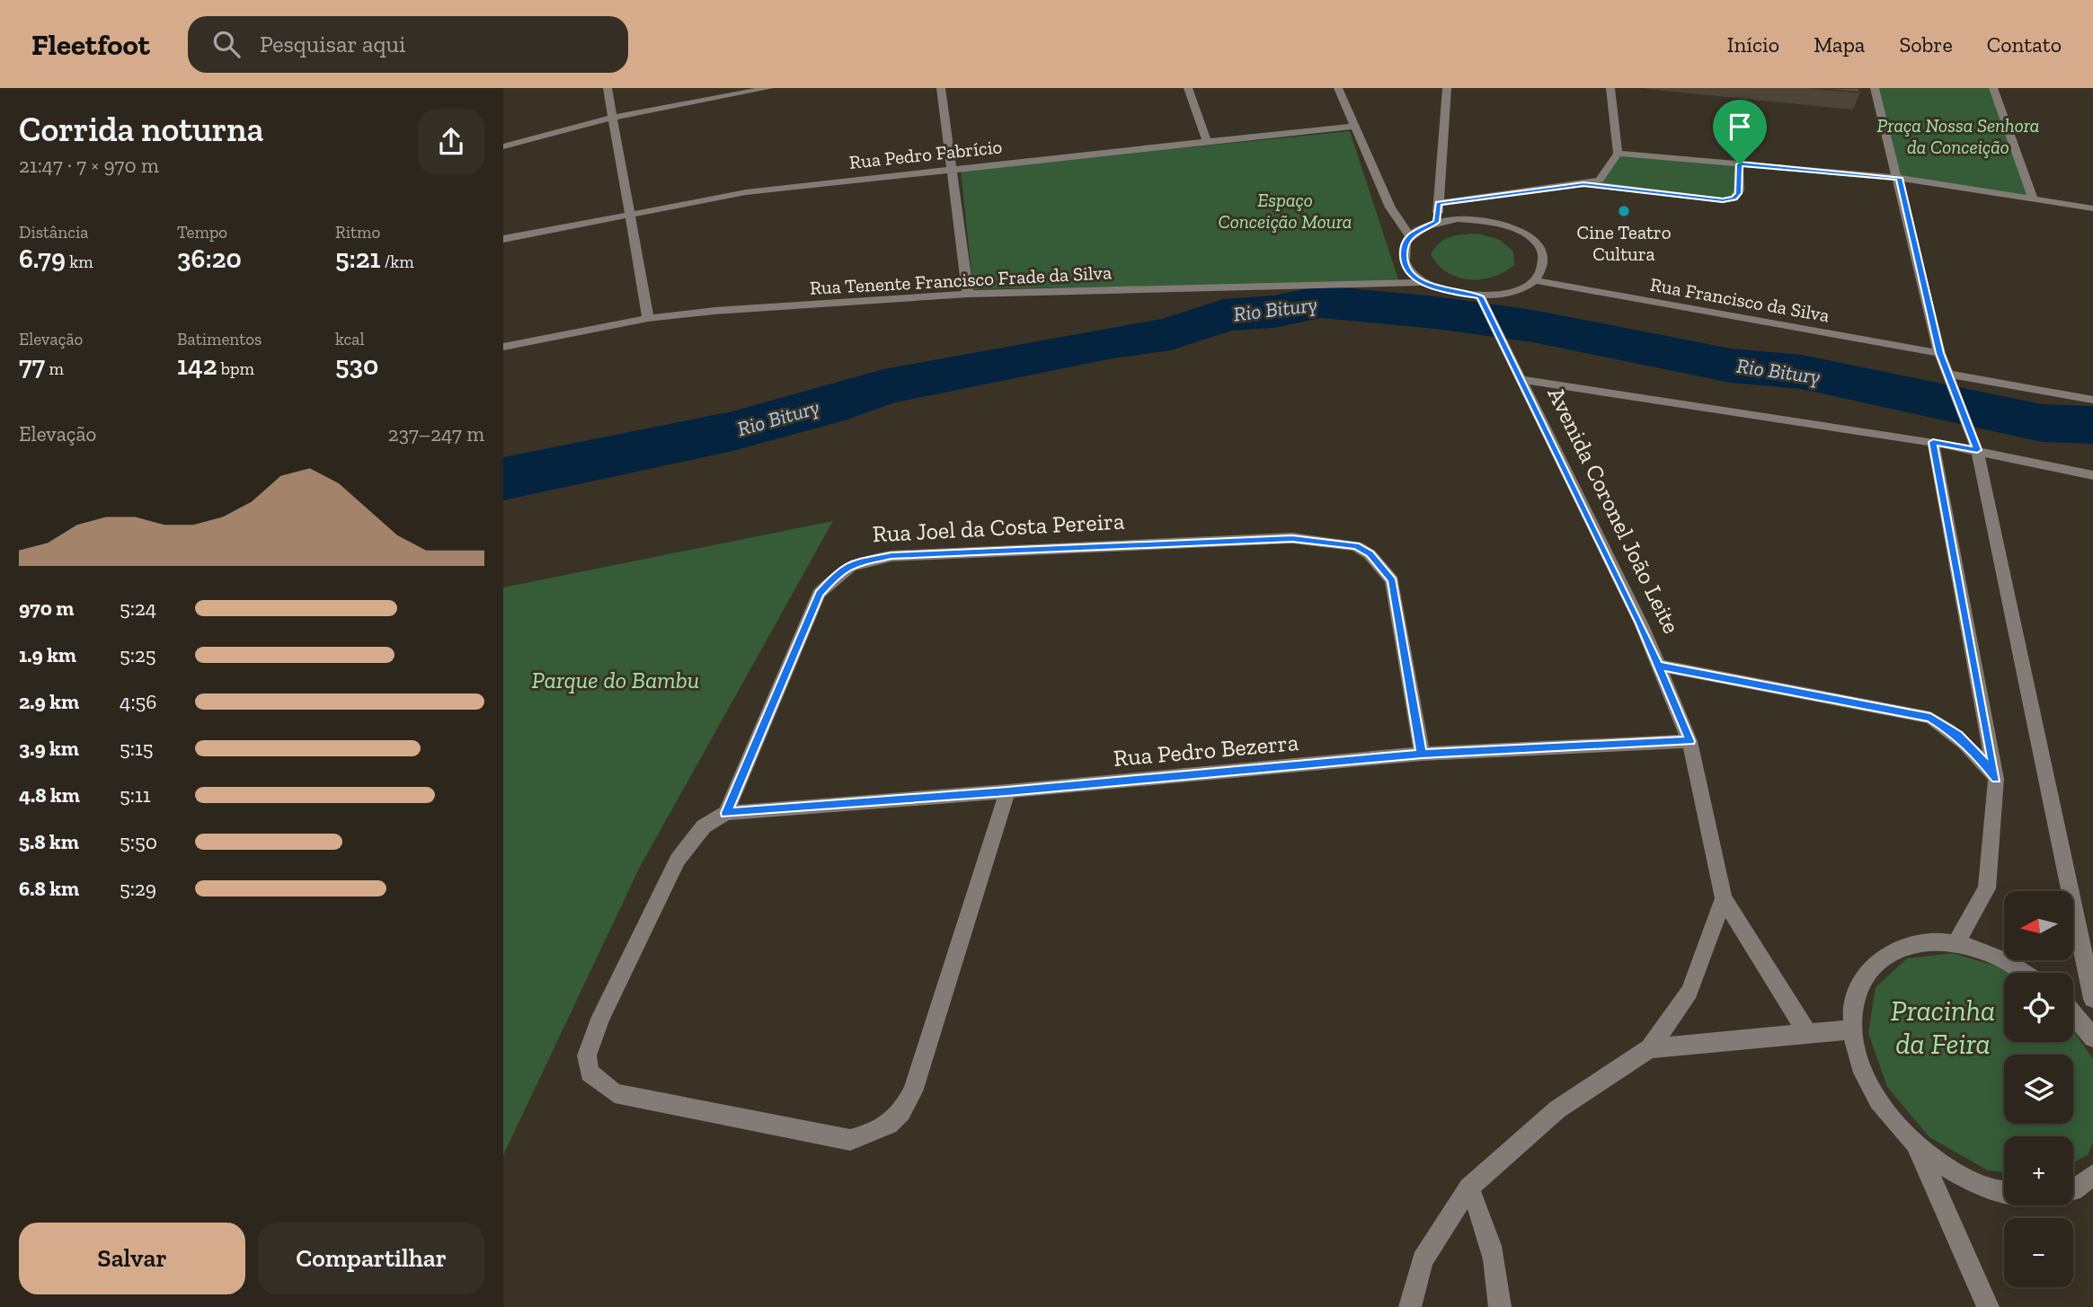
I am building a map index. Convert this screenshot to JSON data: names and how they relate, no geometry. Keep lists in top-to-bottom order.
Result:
{
  "streets": {
    "street": [
      "Rua Pedro Fabrício",
      "Rua Tenente Francisco Frade da Silva",
      "Rua Francisco da Silva",
      "Avenida Coronel João Leite",
      "Rua Joel da Costa Pereira",
      "Rua Pedro Bezerra"
    ]
  },
  "crossings": [
    ["Avenida Coronel João Leite", "Rua Pedro Bezerra"],
    ["Rua Joel da Costa Pereira", "Rua Pedro Bezerra"]
  ],
  "water": ["Rio Bitury"],
  "parks": [
    "Praça Nossa Senhora da Conceição",
    "Espaço Conceição Moura",
    "Parque do Bambu",
    "Pracinha da Feira"
  ],
  "places": ["Cine Teatro Cultura"],
  "north": "left",
  "page": {
    "header": "Fleetfoot",
    "search": "Pesquisar aqui",
    "nav": [
      "Início",
      "Mapa",
      "Sobre",
      "Contato"
    ],
    "heading": ["Corrida noturna", "21:47 · 7 × 970 m"],
    "stats": [
      ["Distância", "6.79 km"],
      ["Tempo", "36:20"],
      ["Ritmo", "5:21 /km"],
      ["Elevação", "77 m"],
      ["Batimentos", "142 bpm"],
      ["kcal", "530"]
    ],
    "chart": ["Elevação", "237–247 m"],
    "list": [
      {
        "name": "970 m",
        "note": "5:24"
      },
      {
        "name": "1.9 km",
        "note": "5:25"
      },
      {
        "name": "2.9 km",
        "note": "4:56"
      },
      {
        "name": "3.9 km",
        "note": "5:15"
      },
      {
        "name": "4.8 km",
        "note": "5:11"
      },
      {
        "name": "5.8 km",
        "note": "5:50"
      },
      {
        "name": "6.8 km",
        "note": "5:29"
      }
    ],
    "map_buttons": ["+", "−"],
    "buttons": ["Salvar", "Compartilhar"]
  }
}
